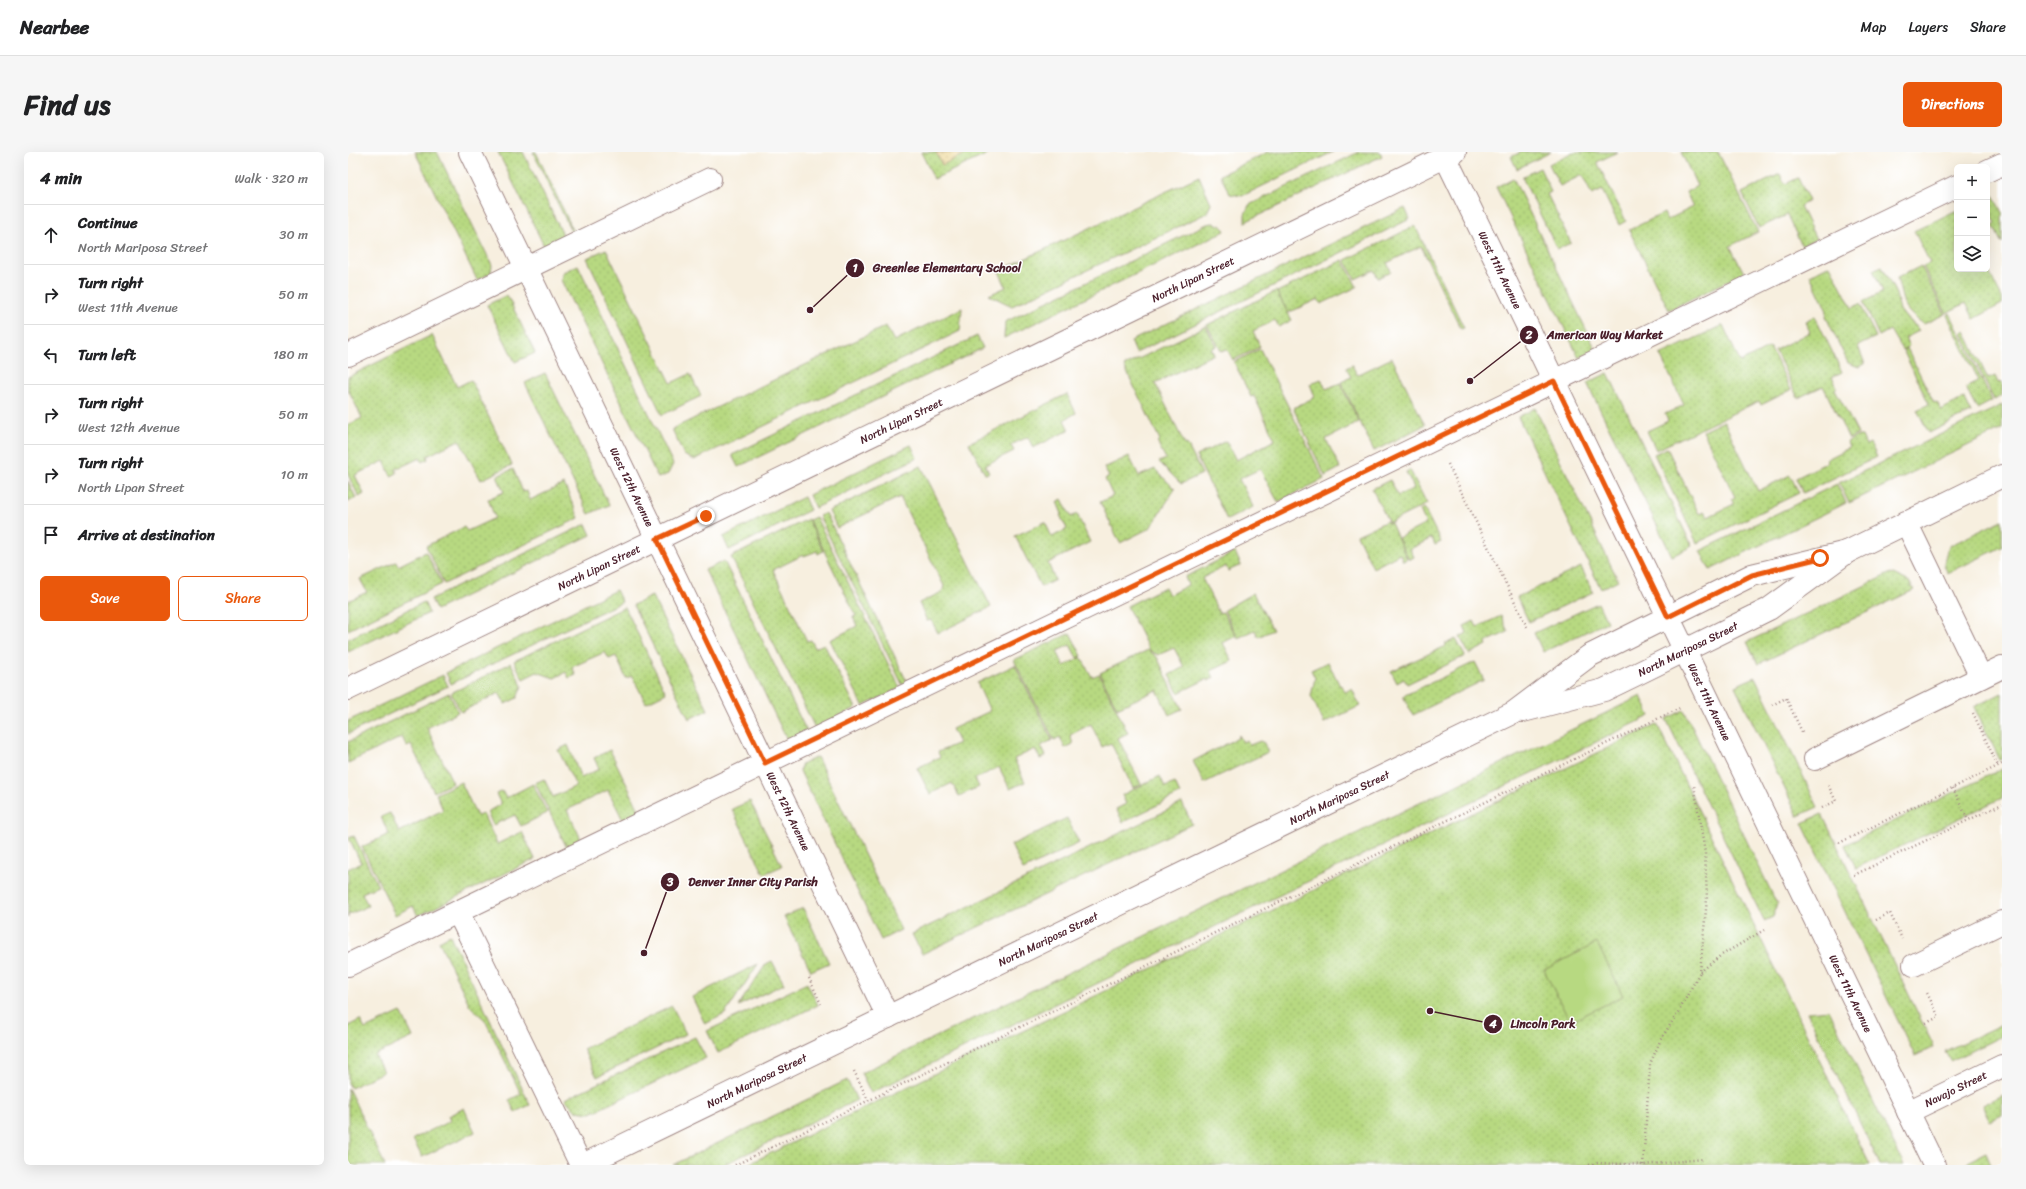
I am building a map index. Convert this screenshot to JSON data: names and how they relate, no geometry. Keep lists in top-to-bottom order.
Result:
{
  "streets": {
    "street": [
      "West 11th Avenue",
      "North Lipan Street",
      "West 12th Avenue",
      "North Mariposa Street",
      "Navajo Street"
    ]
  },
  "crossings": [
    ["West 11th Avenue", "North Lipan Street"],
    ["West 11th Avenue", "North Mariposa Street"],
    ["West 11th Avenue", "Navajo Street"],
    ["North Lipan Street", "West 12th Avenue"],
    ["West 12th Avenue", "North Mariposa Street"]
  ],
  "places": [
    "Greenlee Elementary School",
    "American Way Market",
    "Denver Inner City Parish",
    "Lincoln Park"
  ],
  "page": {
    "header": "Nearbee",
    "nav": ["Map", "Layers", "Share"],
    "title": "Find us",
    "buttons": [
      "Directions",
      ["Save", "Share"]
    ],
    "heading": ["4 min", "Walk · 320 m"],
    "map_buttons": ["+", "−"],
    "list": [
      ["Continue", "North Mariposa Street", "30 m"],
      ["Turn right", "West 11th Avenue", "50 m"],
      ["Turn left", "180 m"],
      ["Turn right", "West 12th Avenue", "50 m"],
      ["Turn right", "North Lipan Street", "10 m"],
      "Arrive at destination"
    ]
  }
}
